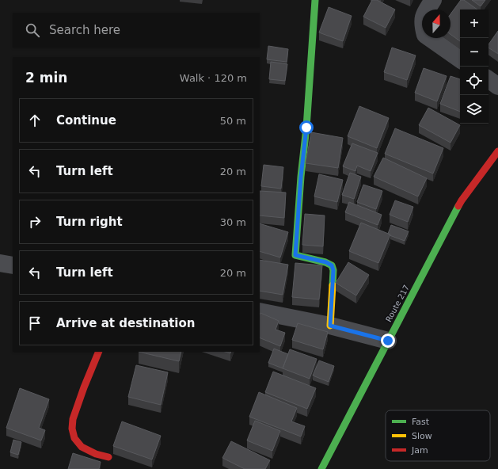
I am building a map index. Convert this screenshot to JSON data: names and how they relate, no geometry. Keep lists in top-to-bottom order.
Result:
{
  "streets": {
    "street": ["Route 217"]
  },
  "legend": ["Fast", "Slow", "Jam"],
  "north": "top",
  "page": {
    "map_buttons": ["+", "−"],
    "search": "Search here",
    "heading": ["2 min", "Walk · 120 m"],
    "list": [
      ["Continue", "50 m"],
      ["Turn left", "20 m"],
      ["Turn right", "30 m"],
      ["Turn left", "20 m"],
      "Arrive at destination"
    ]
  }
}
